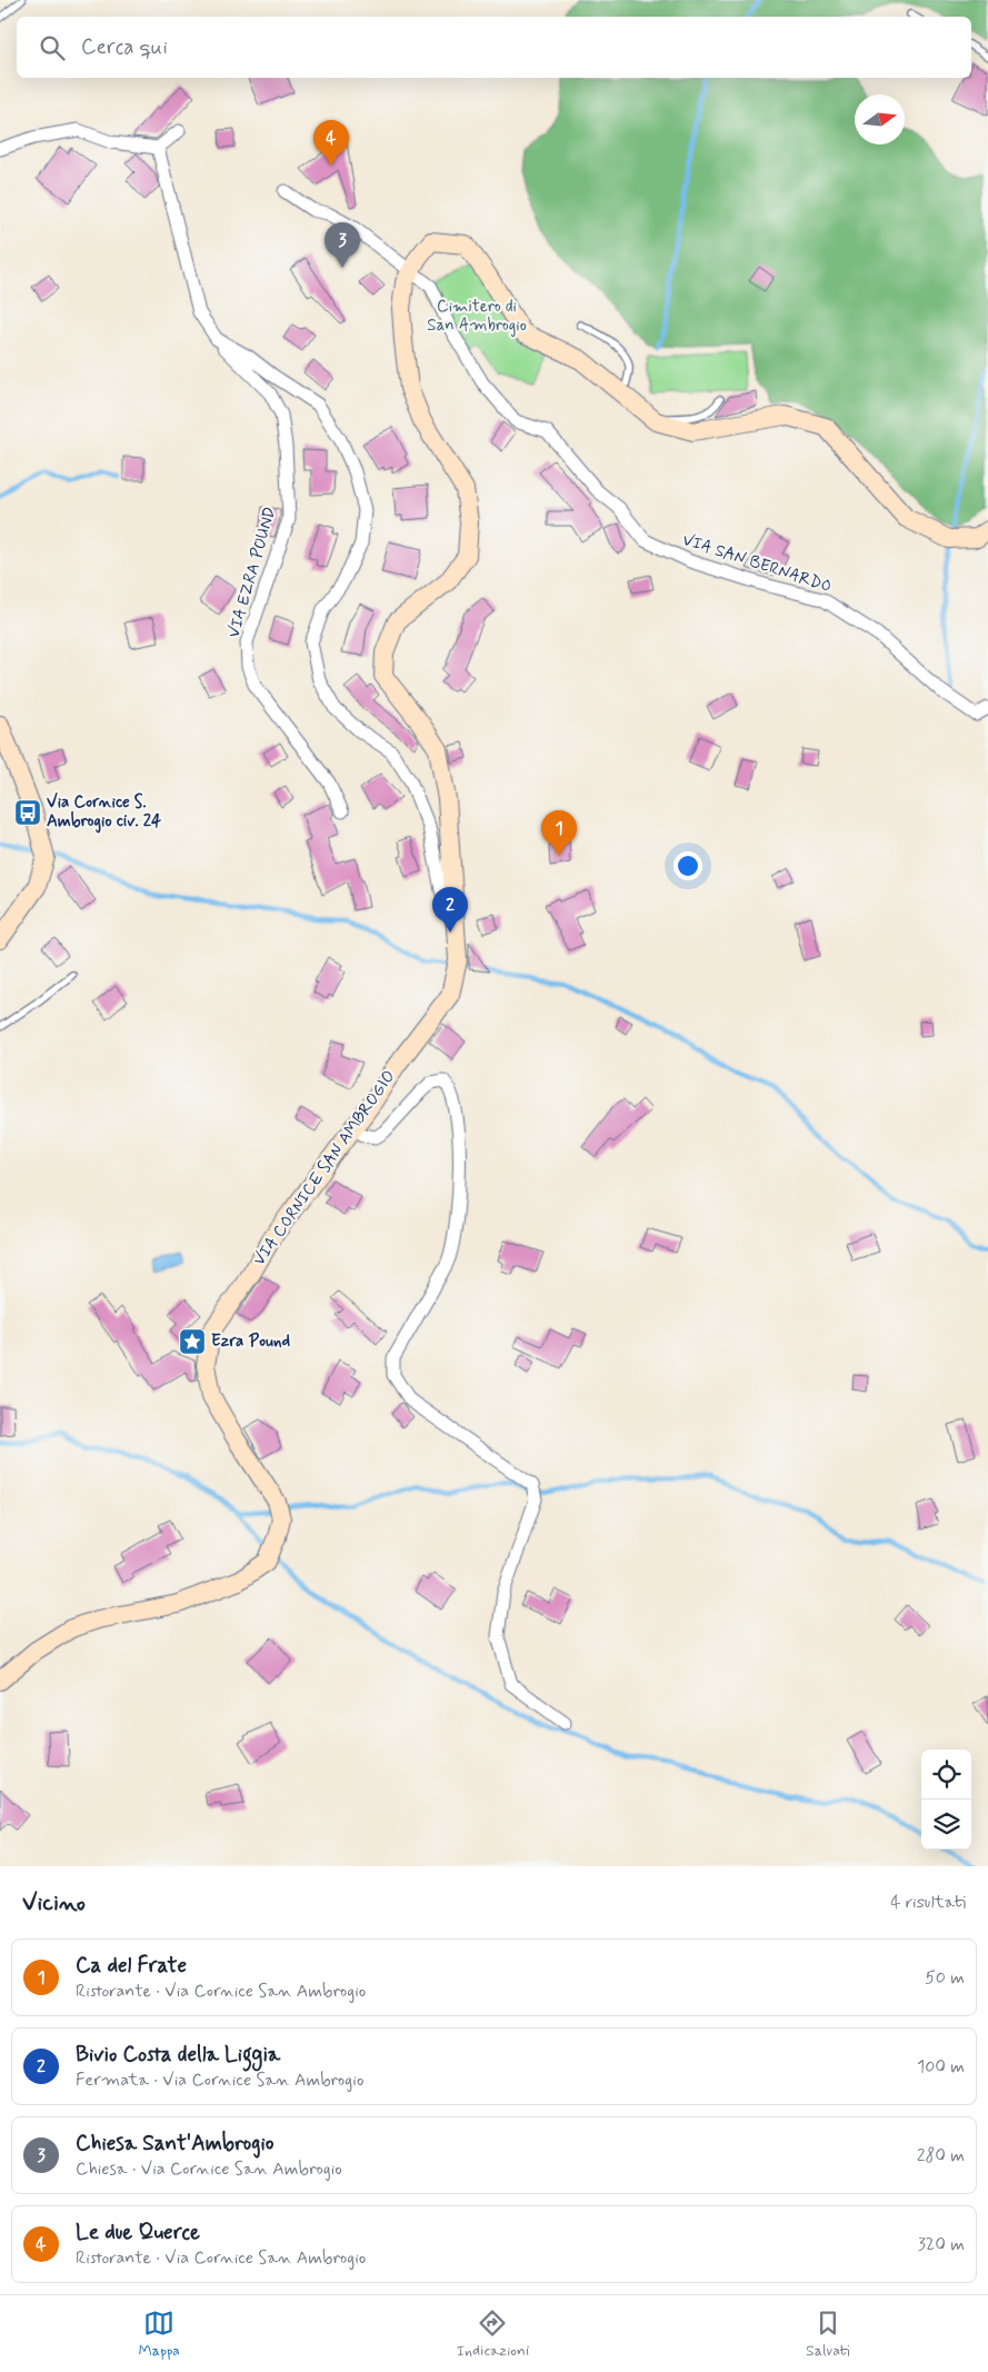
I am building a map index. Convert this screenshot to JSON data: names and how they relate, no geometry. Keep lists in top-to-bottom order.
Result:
{
  "streets": {
    "street": ["VIA SAN BERNARDO", "VIA EZRA POUND", "VIA CORNICE SAN AMBROGIO"]
  },
  "crossings": [
    ["VIA SAN BERNARDO", "VIA CORNICE SAN AMBROGIO"],
    ["VIA EZRA POUND", "VIA CORNICE SAN AMBROGIO"]
  ],
  "parks": ["Cimitero di San Ambrogio"],
  "places": {
    "bus stop": ["Via Cornice S. Ambrogio civ. 24"],
    "place": ["Ezra Pound"]
  },
  "north": "right",
  "page": {
    "search": "Cerca qui",
    "pins": [
      "4",
      "3",
      "1",
      "2"
    ],
    "heading": ["Vicino", "4 risultati"],
    "list": [
      {
        "mark": "1",
        "name": "Ca del Frate",
        "note": "Ristorante · Via Cornice San Ambrogio",
        "value": "50 m"
      },
      {
        "mark": "2",
        "name": "Bivio Costa della Liggia",
        "note": "Fermata · Via Cornice San Ambrogio",
        "value": "100 m"
      },
      {
        "mark": "3",
        "name": "Chiesa Sant'Ambrogio",
        "note": "Chiesa · Via Cornice San Ambrogio",
        "value": "280 m"
      },
      {
        "mark": "4",
        "name": "Le due Querce",
        "note": "Ristorante · Via Cornice San Ambrogio",
        "value": "320 m"
      }
    ],
    "nav": ["Mappa", "Indicazioni", "Salvati"]
  }
}
